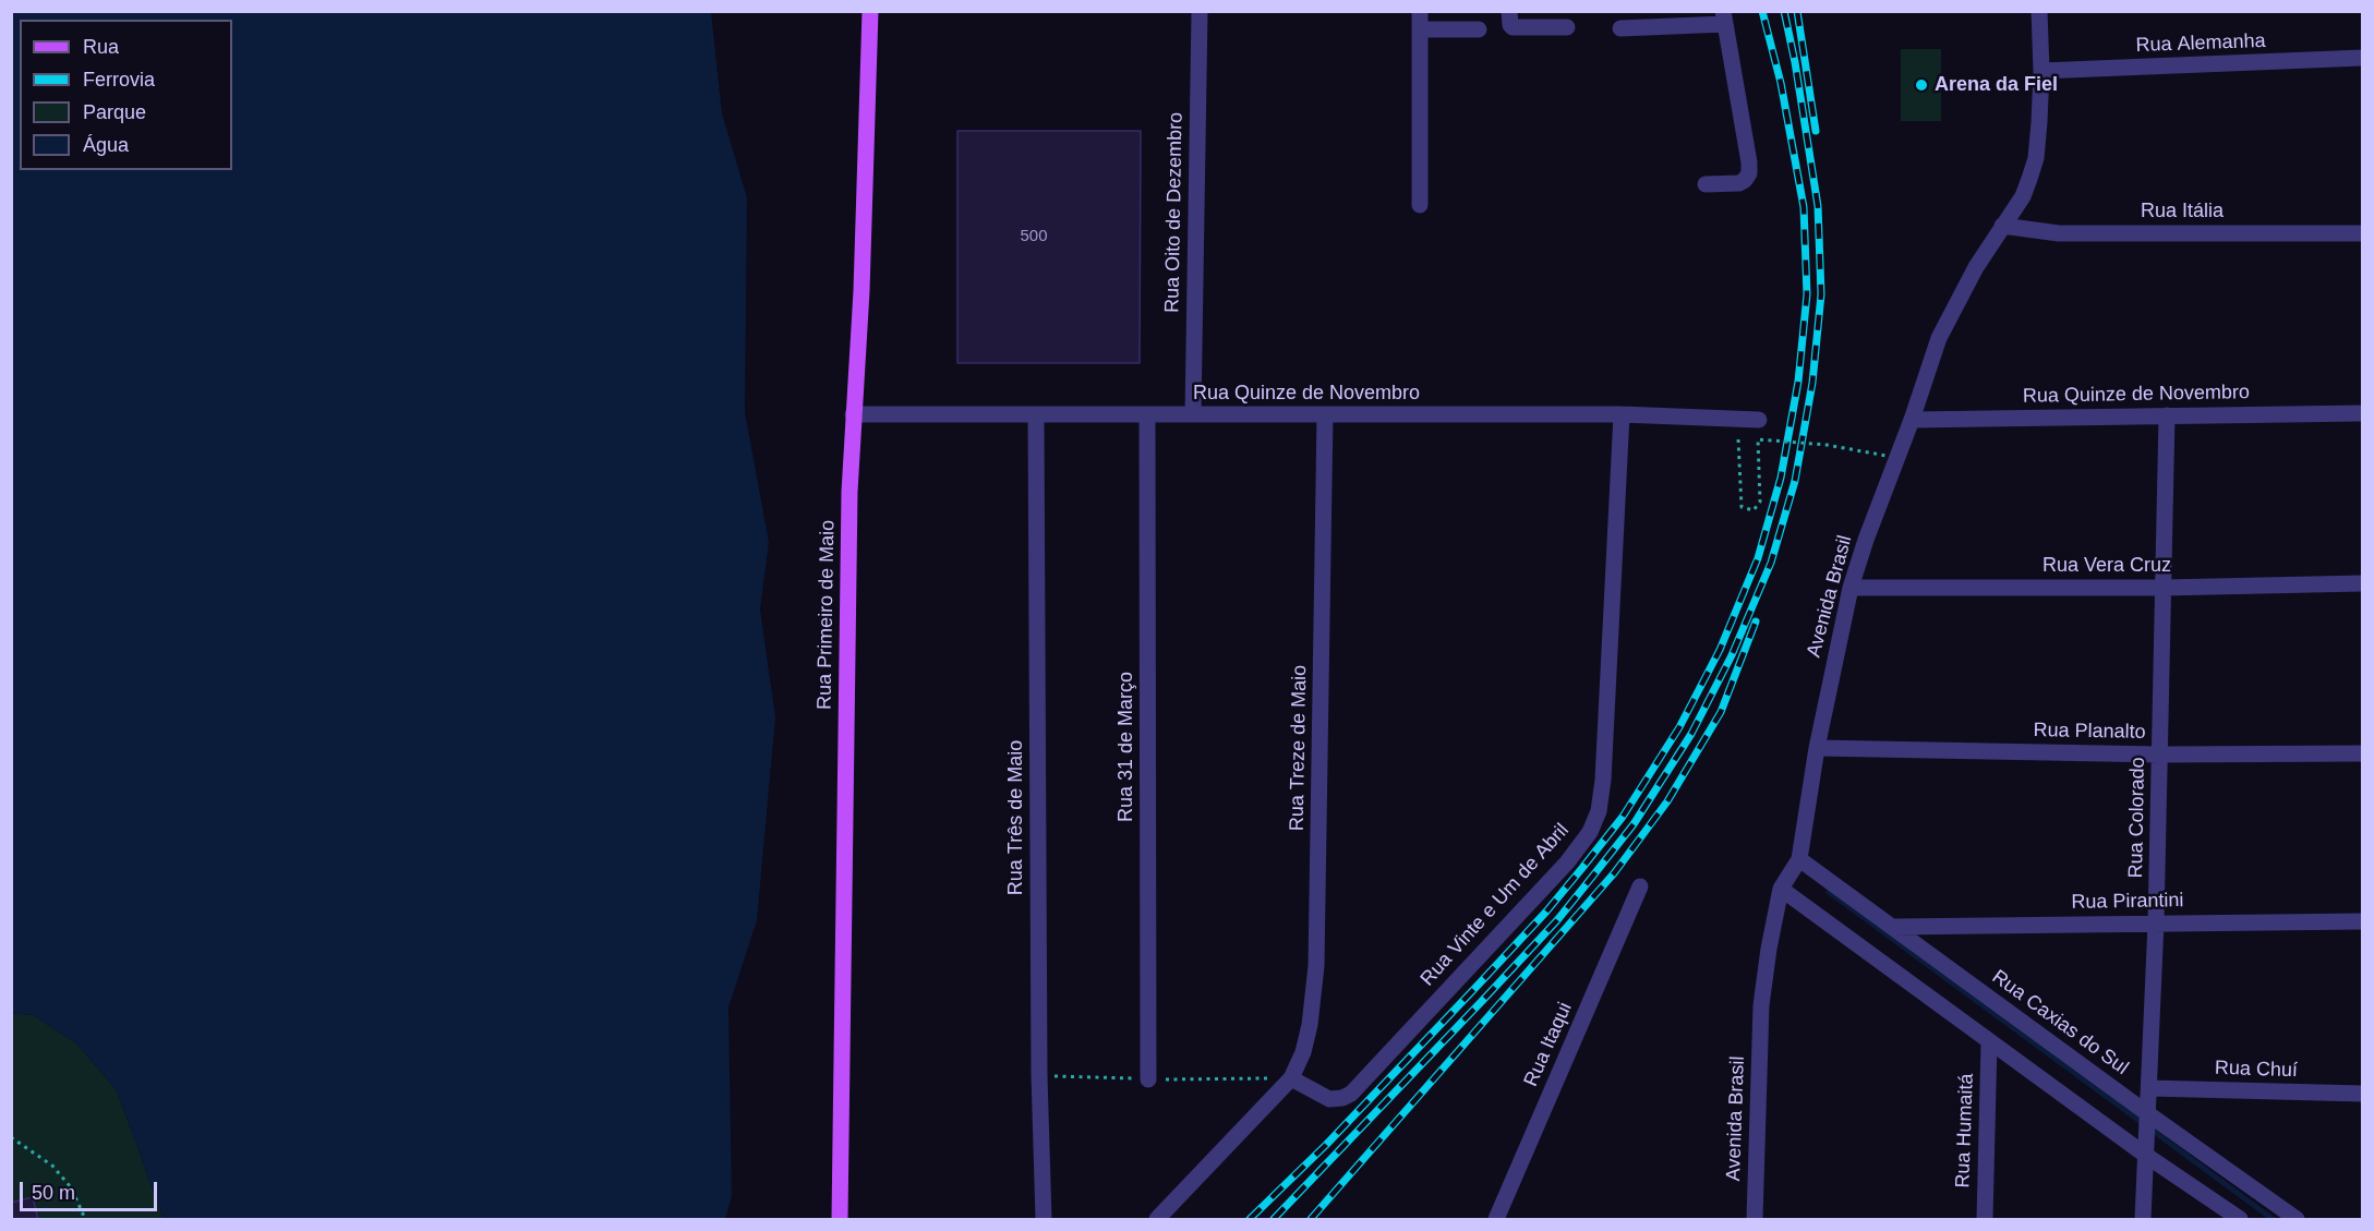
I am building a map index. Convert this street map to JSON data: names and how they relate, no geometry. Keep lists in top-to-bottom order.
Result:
{
  "streets": {
    "main road": ["Rua Primeiro de Maio"],
    "street": [
      "Rua Alemanha",
      "Rua Itália",
      "Rua Oito de Dezembro",
      "Rua Quinze de Novembro",
      "Rua Vera Cruz",
      "Avenida Brasil",
      "Rua Planalto",
      "Rua 31 de Março",
      "Rua Treze de Maio",
      "Rua Três de Maio",
      "Rua Colorado",
      "Rua Pirantini",
      "Rua Vinte e Um de Abril",
      "Rua Caxias do Sul",
      "Rua Itaqui",
      "Rua Chuí",
      "Rua Humaitá"
    ]
  },
  "crossings": [
    ["Rua Alemanha", "Avenida Brasil"],
    ["Rua Itália", "Avenida Brasil"],
    ["Rua Oito de Dezembro", "Rua Quinze de Novembro"],
    ["Rua Quinze de Novembro", "Avenida Brasil"],
    ["Rua Quinze de Novembro", "Rua Primeiro de Maio"],
    ["Rua Quinze de Novembro", "Rua 31 de Março"],
    ["Rua Quinze de Novembro", "Rua Treze de Maio"],
    ["Rua Quinze de Novembro", "Rua Três de Maio"],
    ["Rua Quinze de Novembro", "Rua Colorado"],
    ["Rua Quinze de Novembro", "Rua Vinte e Um de Abril"],
    ["Rua Vera Cruz", "Avenida Brasil"],
    ["Rua Vera Cruz", "Rua Colorado"],
    ["Avenida Brasil", "Rua Planalto"],
    ["Avenida Brasil", "Rua Caxias do Sul"],
    ["Rua Planalto", "Rua Colorado"],
    ["Rua Treze de Maio", "Rua Vinte e Um de Abril"],
    ["Rua Colorado", "Rua Pirantini"],
    ["Rua Colorado", "Rua Caxias do Sul"],
    ["Rua Colorado", "Rua Chuí"],
    ["Rua Pirantini", "Rua Caxias do Sul"]
  ],
  "places": ["Arena da Fiel"],
  "house_numbers": ["500"],
  "legend": [
    "Rua",
    "Ferrovia",
    "Parque",
    "Água"
  ],
  "scale_bar": "50 m"
}
